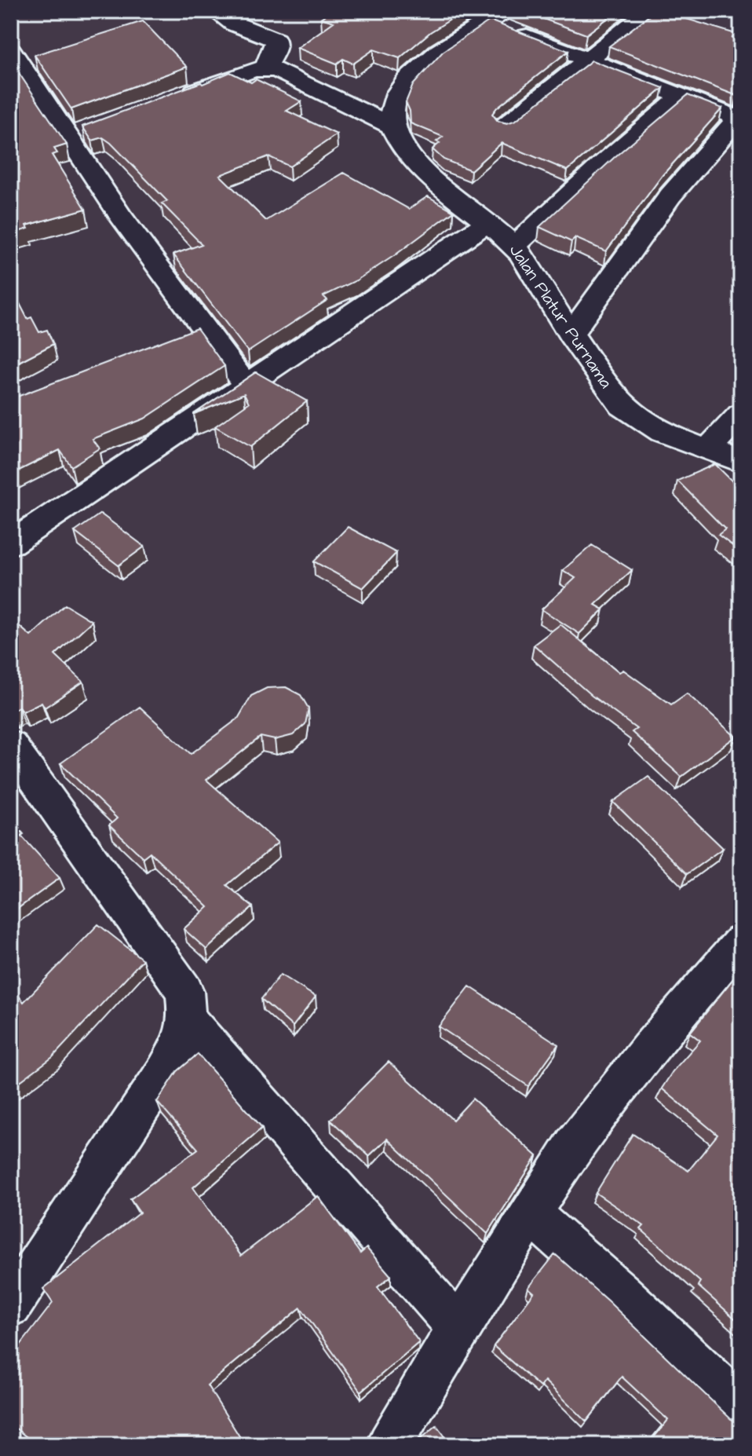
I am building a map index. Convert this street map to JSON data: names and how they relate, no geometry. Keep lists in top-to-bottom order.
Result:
{
  "streets": {
    "street": ["Jalan Platur Purnama"]
  }
}
